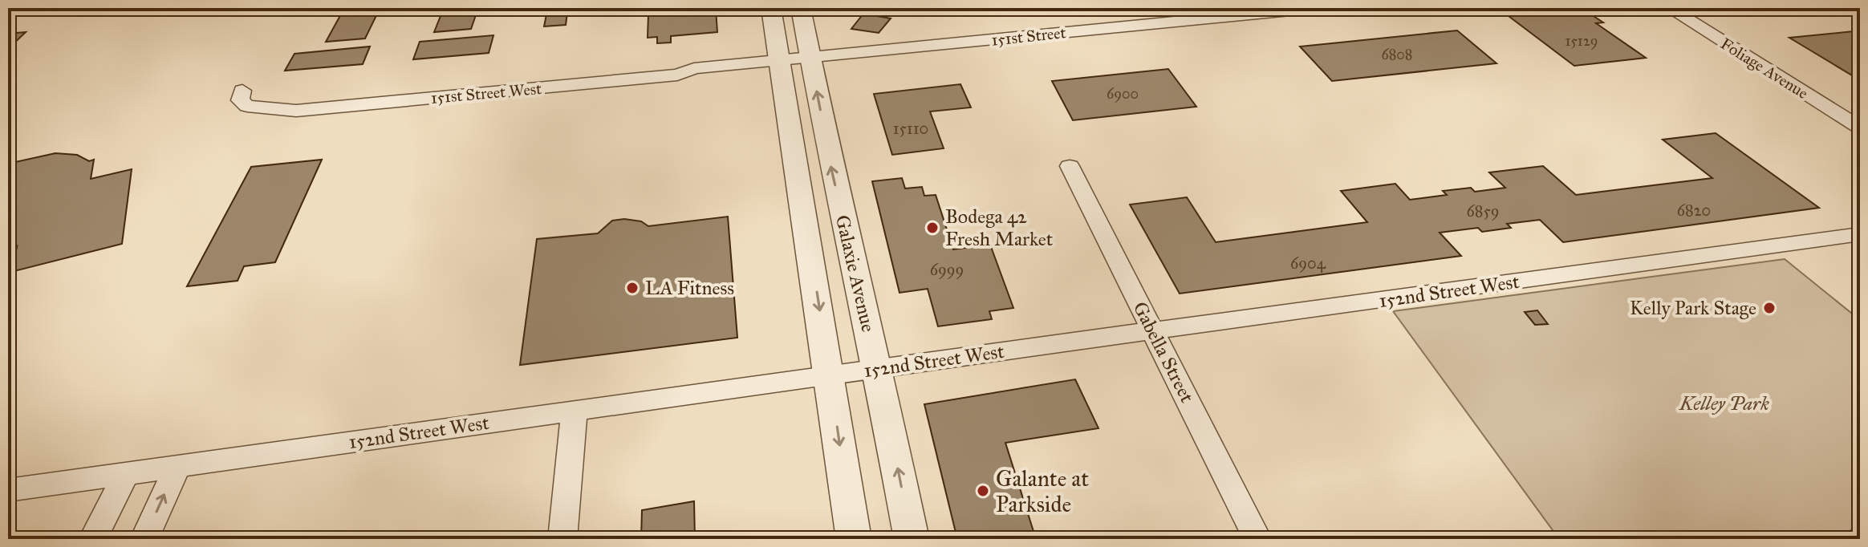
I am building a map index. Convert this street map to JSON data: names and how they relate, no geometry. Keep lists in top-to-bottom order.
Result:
{
  "streets": {
    "street": [
      "151st Street",
      "Foliage Avenue",
      "151st Street West",
      "Galaxie Avenue",
      "152nd Street West",
      "Gabella Street"
    ]
  },
  "crossings": [
    ["151st Street", "151st Street West"],
    ["151st Street", "Galaxie Avenue"],
    ["151st Street West", "Galaxie Avenue"],
    ["Galaxie Avenue", "152nd Street West"],
    ["152nd Street West", "Gabella Street"]
  ],
  "parks": ["Kelley Park"],
  "places": [
    "Bodega 42 Fresh Market",
    "LA Fitness",
    "Kelly Park Stage",
    "Galante at Parkside"
  ],
  "house_numbers": [
    "15129",
    "6808",
    "6900",
    "15110",
    "6820",
    "6859",
    "6904",
    "6999"
  ]
}
